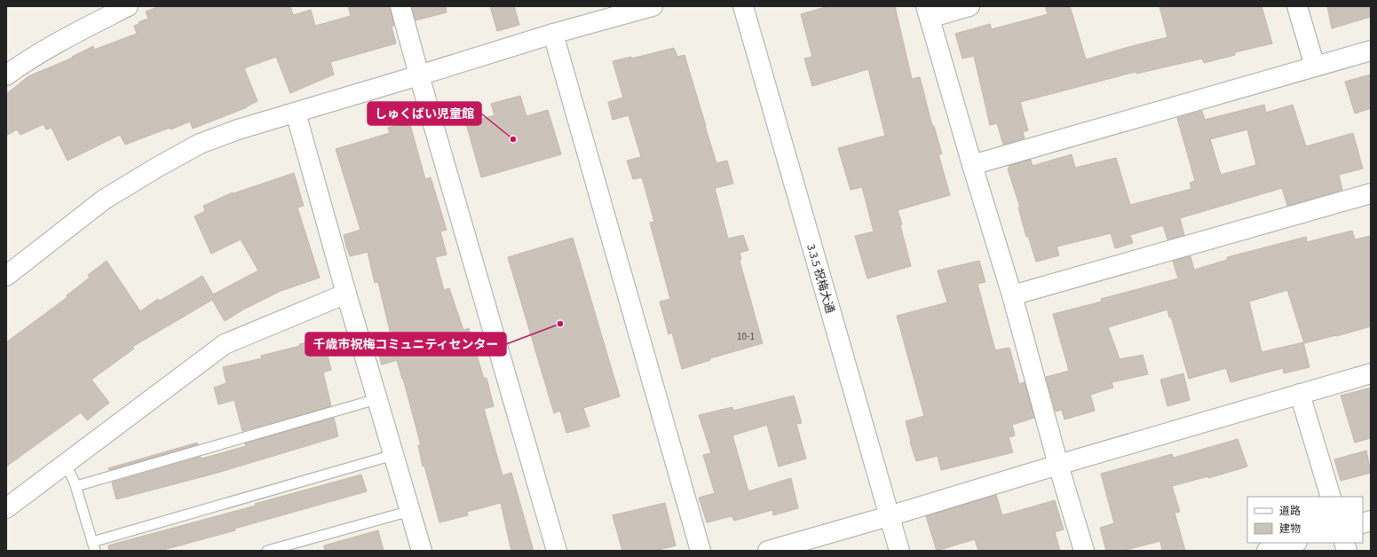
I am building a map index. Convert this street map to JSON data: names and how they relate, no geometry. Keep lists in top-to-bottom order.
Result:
{
  "streets": {
    "street": ["3.3.5 祝梅大通"]
  },
  "places": ["しゅくばい児童館", "千歳市祝梅コミュニティセンター"],
  "house_numbers": ["10-1"],
  "legend": ["道路", "建物"]
}
